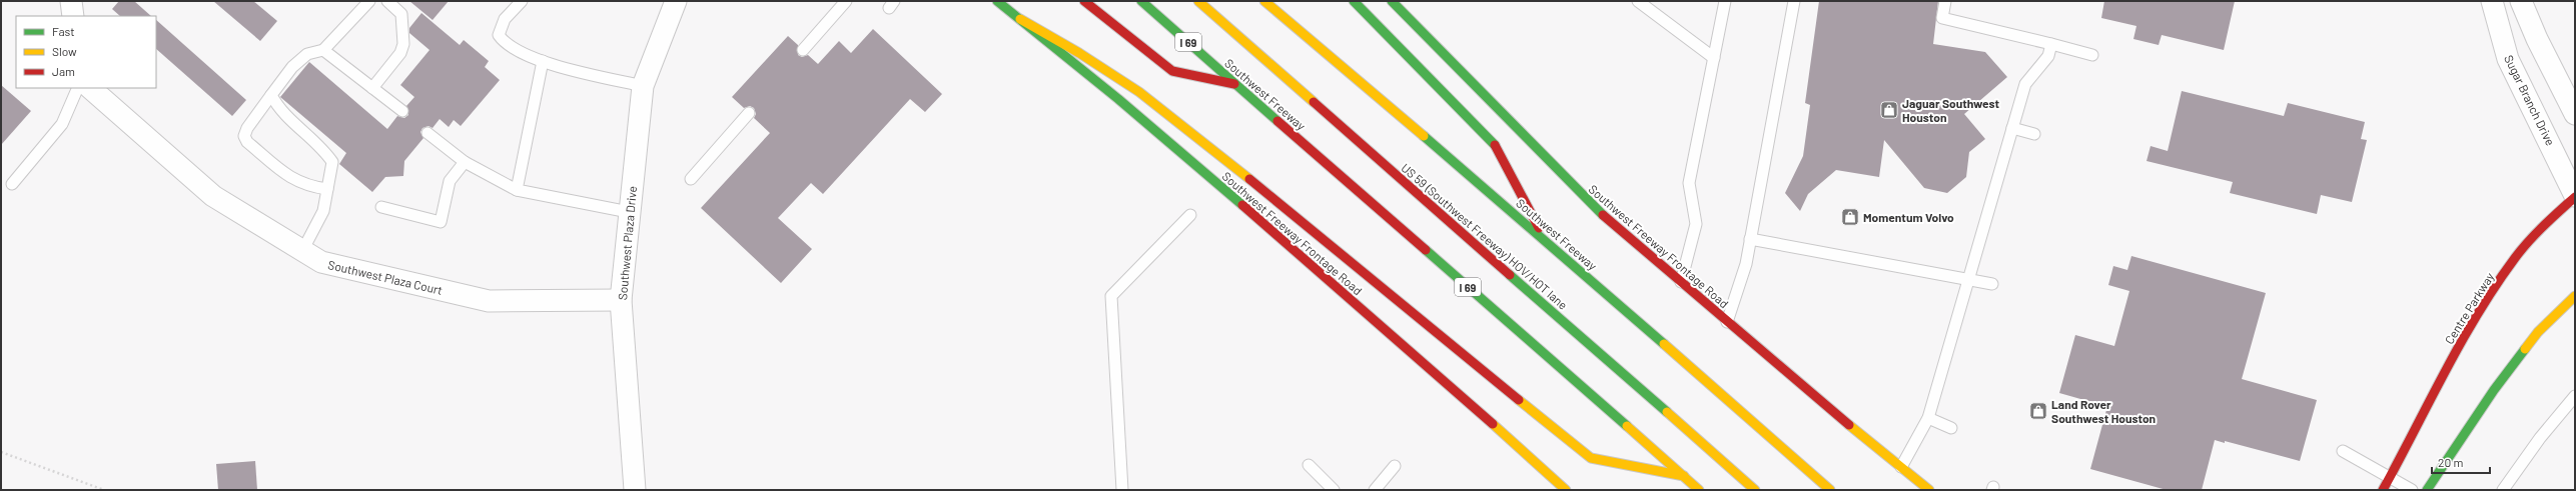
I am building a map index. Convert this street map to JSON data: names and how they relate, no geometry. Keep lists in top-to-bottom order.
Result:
{
  "streets": {
    "main road": [
      "I 69",
      "Southwest Freeway",
      "Southwest Freeway Frontage Road",
      "US 59 (Southwest Freeway) HOV/HOT lane",
      "Centre Parkway"
    ],
    "street": ["Sugar Branch Drive", "Southwest Plaza Drive", "Southwest Plaza Court"]
  },
  "crossings": [
    ["Sugar Branch Drive", "Centre Parkway"],
    ["Southwest Plaza Drive", "Southwest Plaza Court"]
  ],
  "places": {
    "shop": ["Jaguar Southwest Houston", "Momentum Volvo", "Land Rover Southwest Houston"]
  },
  "legend": ["Fast", "Slow", "Jam"],
  "scale_bar": "20 m"
}
